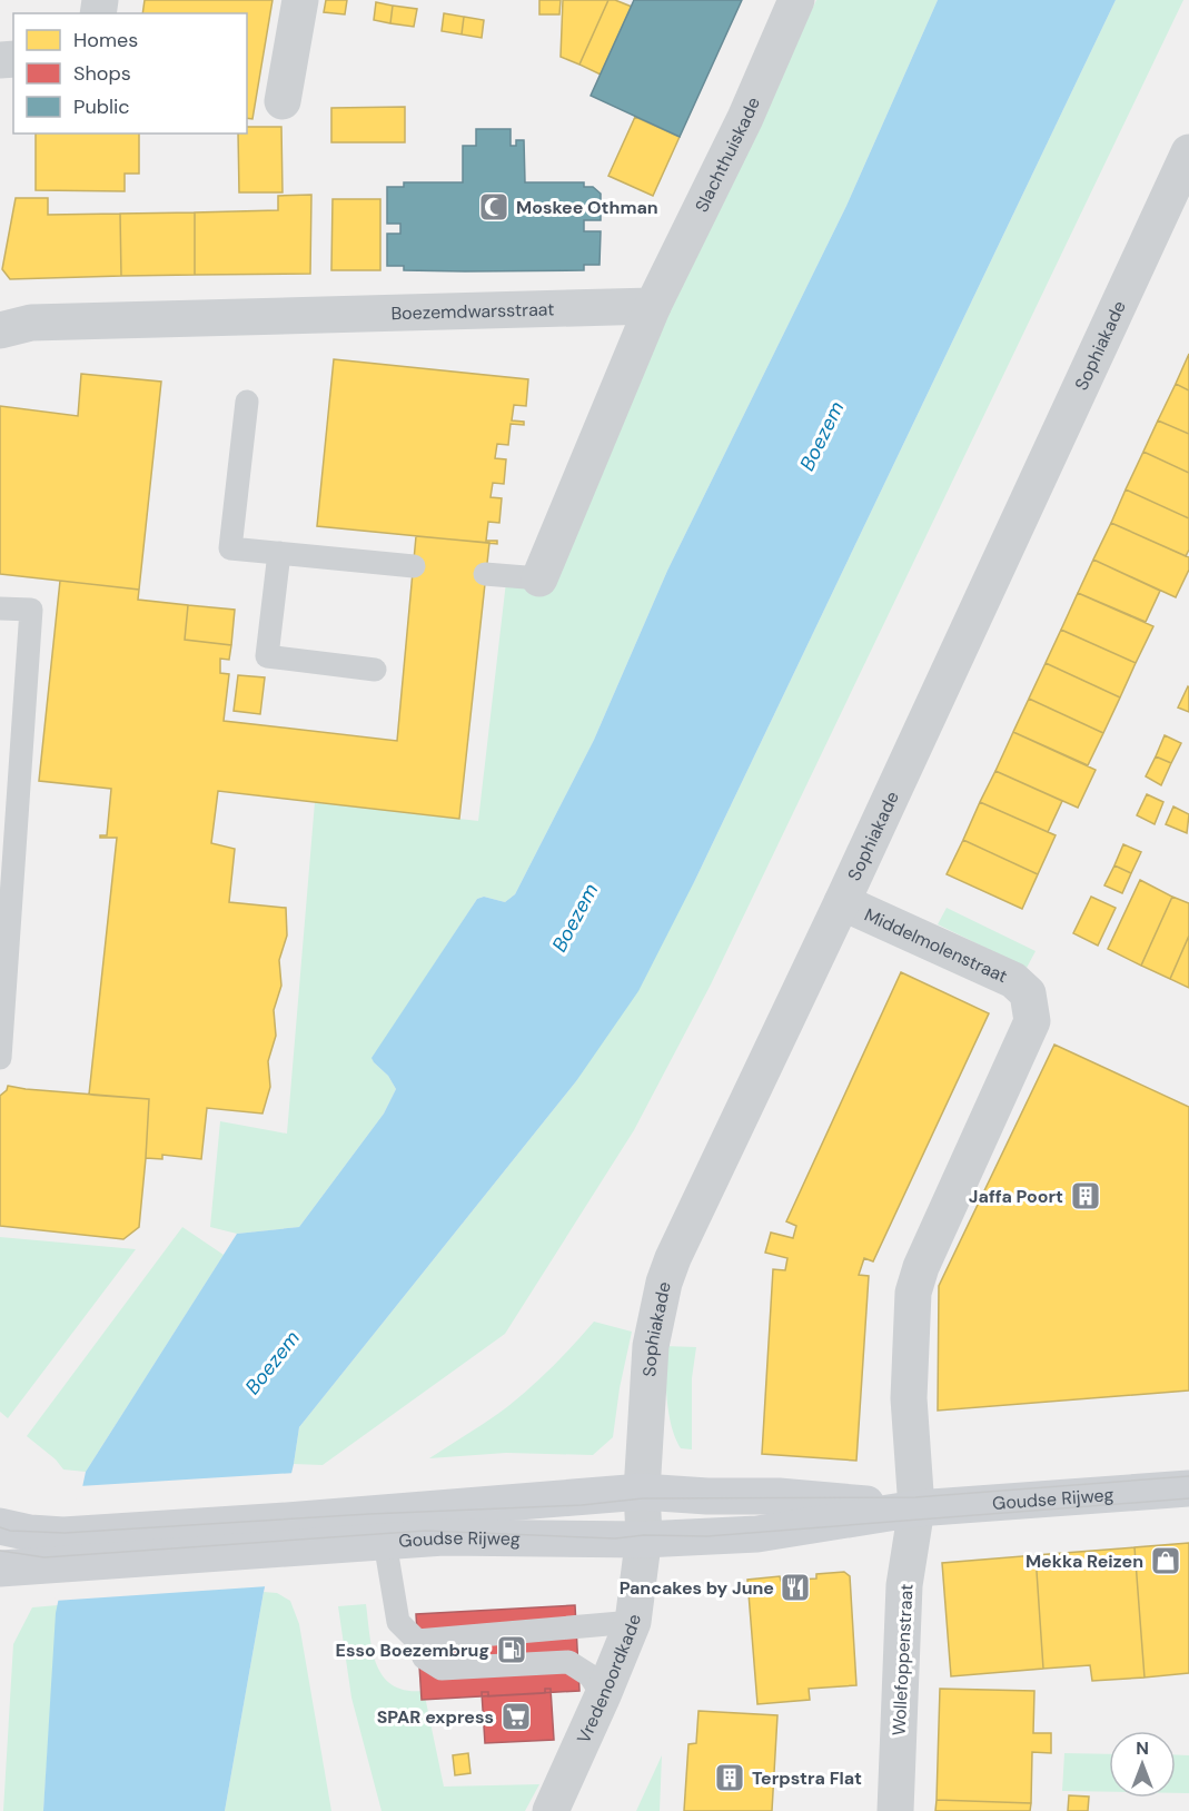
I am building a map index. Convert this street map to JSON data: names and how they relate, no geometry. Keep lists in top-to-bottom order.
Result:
{
  "streets": {
    "street": [
      "Slachthuiskade",
      "Boezemdwarsstraat",
      "Sophiakade",
      "Middelmolenstraat",
      "Goudse Rijweg",
      "Wollefoppenstraat",
      "Vredenoordkade"
    ]
  },
  "crossings": [
    ["Slachthuiskade", "Boezemdwarsstraat"],
    ["Sophiakade", "Middelmolenstraat"],
    ["Sophiakade", "Goudse Rijweg"],
    ["Sophiakade", "Vredenoordkade"],
    ["Middelmolenstraat", "Wollefoppenstraat"],
    ["Goudse Rijweg", "Wollefoppenstraat"],
    ["Goudse Rijweg", "Vredenoordkade"]
  ],
  "water": ["Boezem"],
  "places": {
    "mosque": ["Moskee Othman"],
    "building": ["Jaffa Poort", "Terpstra Flat"],
    "shop": ["Mekka Reizen"],
    "restaurant": ["Pancakes by June"],
    "fuel station": ["Esso Boezembrug"],
    "supermarket": ["SPAR express"]
  },
  "legend": ["Homes", "Shops", "Public"],
  "north": "top"
}
